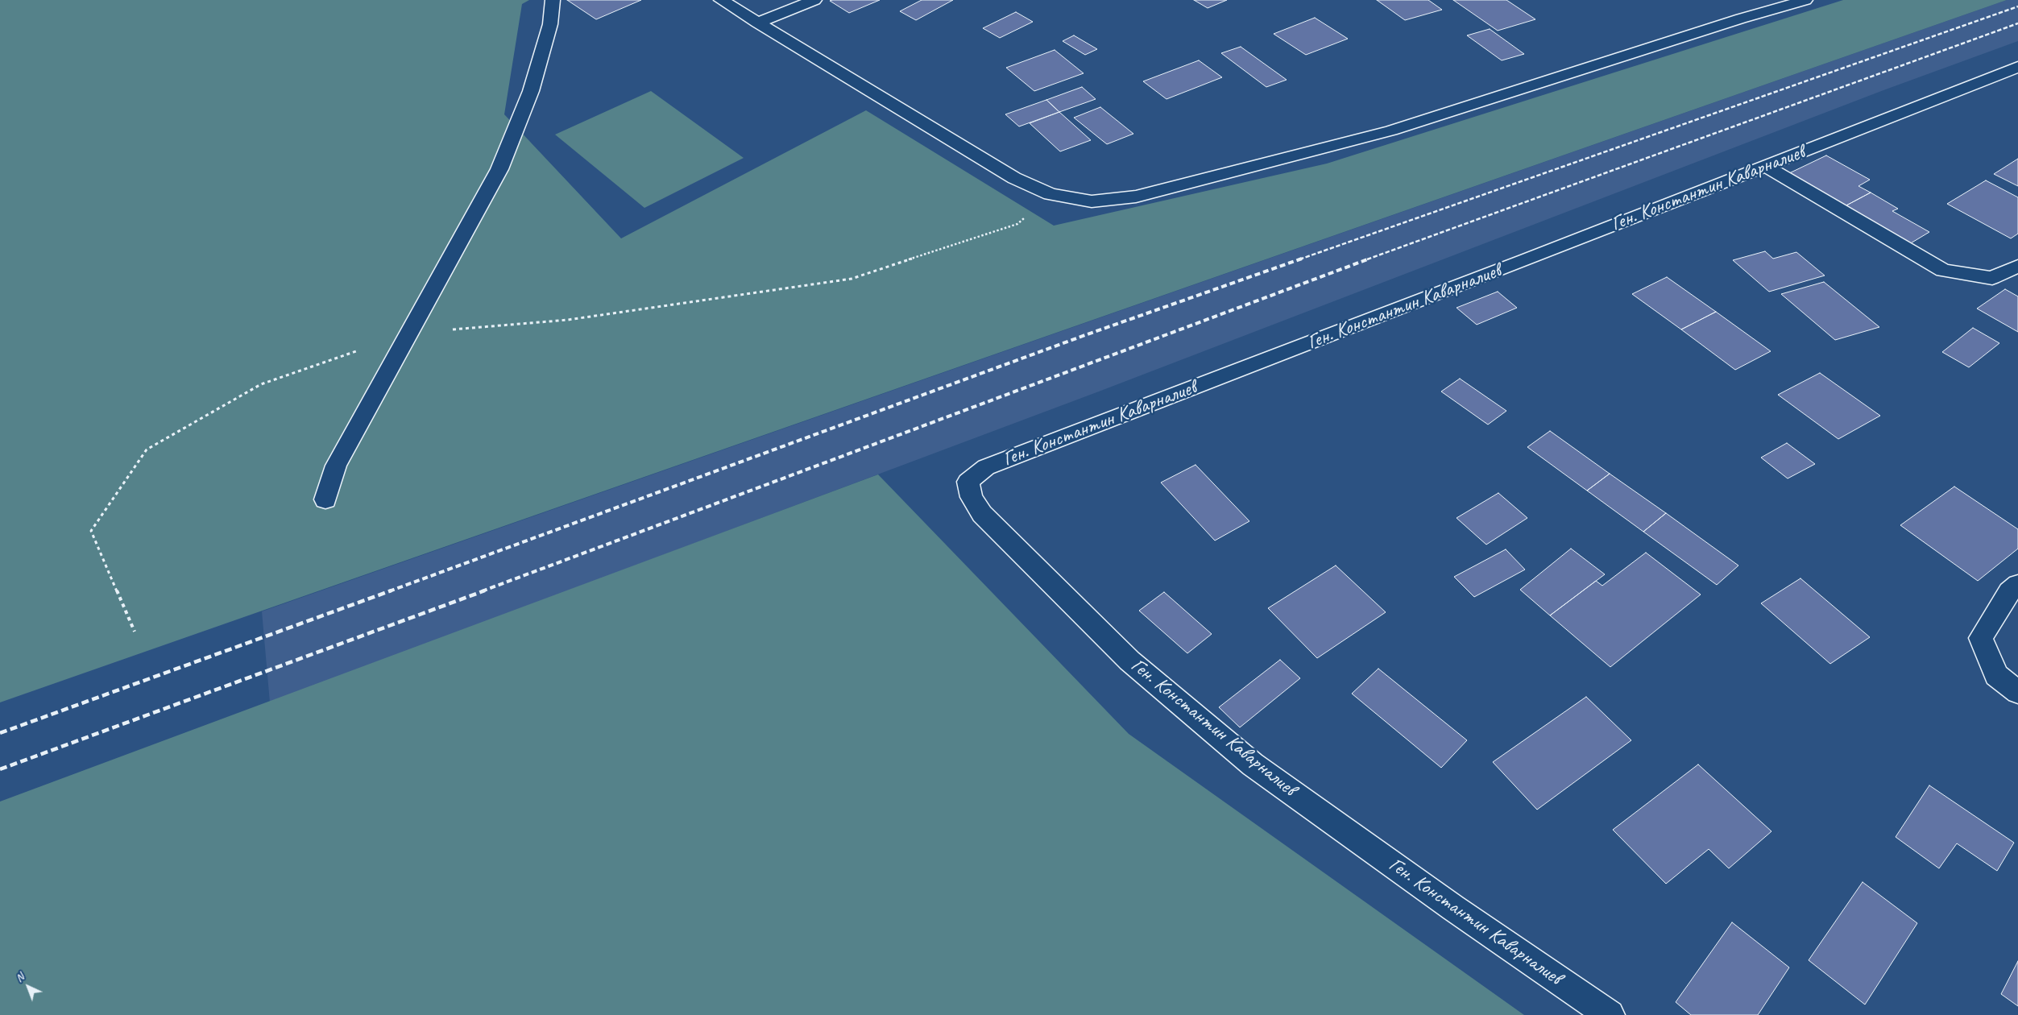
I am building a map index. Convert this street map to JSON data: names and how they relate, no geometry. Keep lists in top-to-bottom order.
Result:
{
  "streets": {
    "street": ["Ген. Константин Каварналиев"]
  },
  "north": "top left"
}
